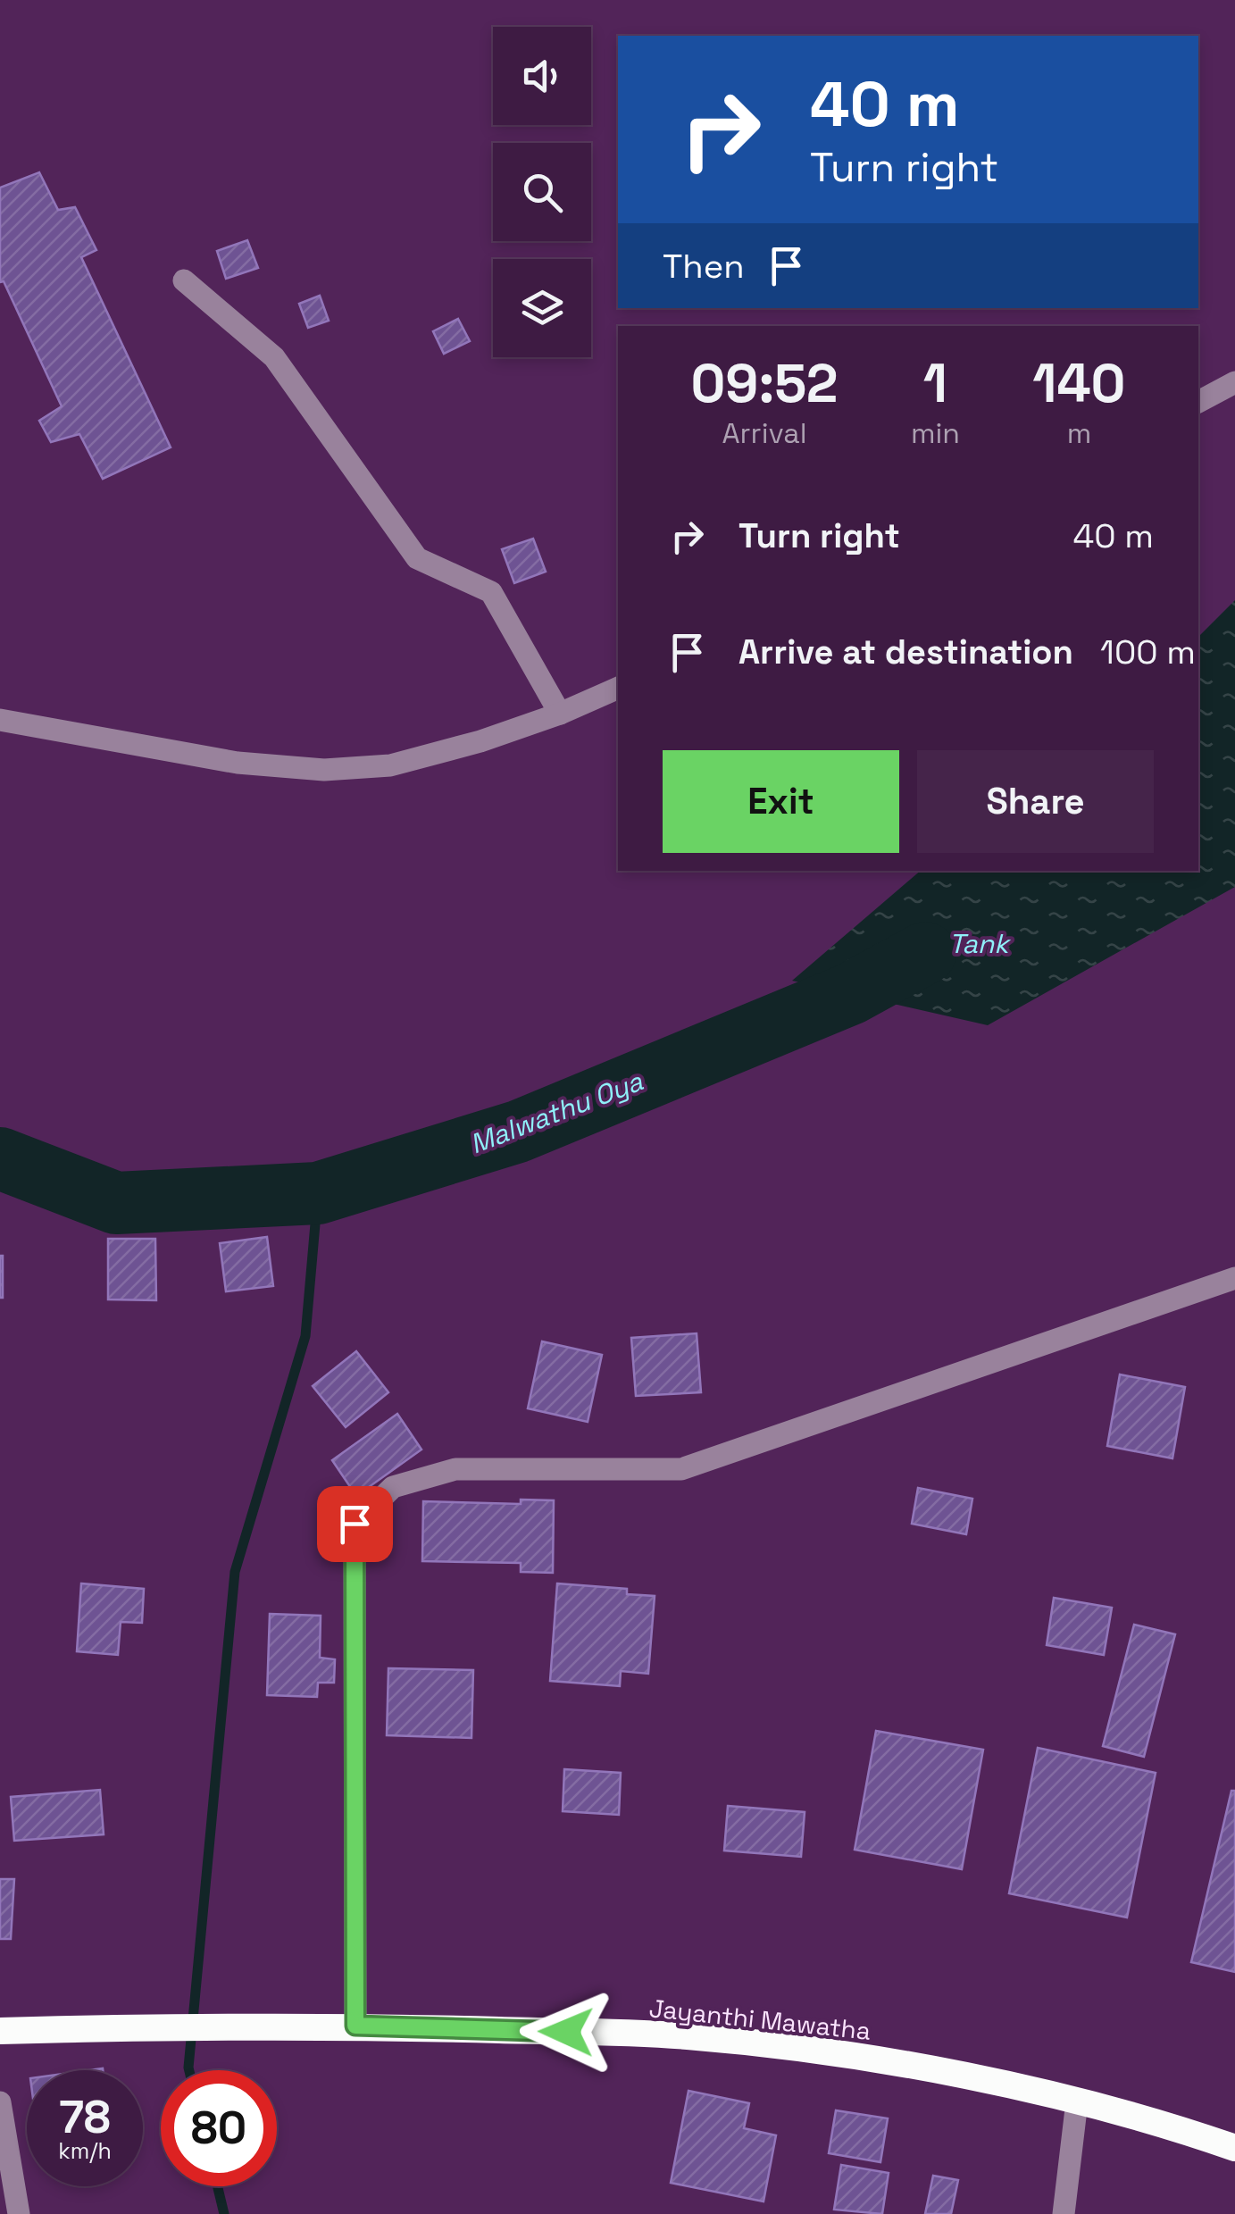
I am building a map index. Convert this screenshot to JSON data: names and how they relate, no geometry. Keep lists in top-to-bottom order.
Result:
{
  "streets": {
    "highway": ["Jayanthi Mawatha"]
  },
  "water": ["Tank", "Malwathu Oya"],
  "page": {
    "turn": ["40 m", "Turn right"],
    "then": "Then",
    "eta": [
      "09:52",
      "Arrival",
      "1",
      "min",
      "140",
      "m"
    ],
    "list": [
      {
        "name": "Turn right",
        "value": "40 m"
      },
      {
        "name": "Arrive at destination",
        "value": "100 m"
      }
    ],
    "buttons": ["Exit", "Share"],
    "speed": "78 km/h",
    "limit": "80"
  }
}
